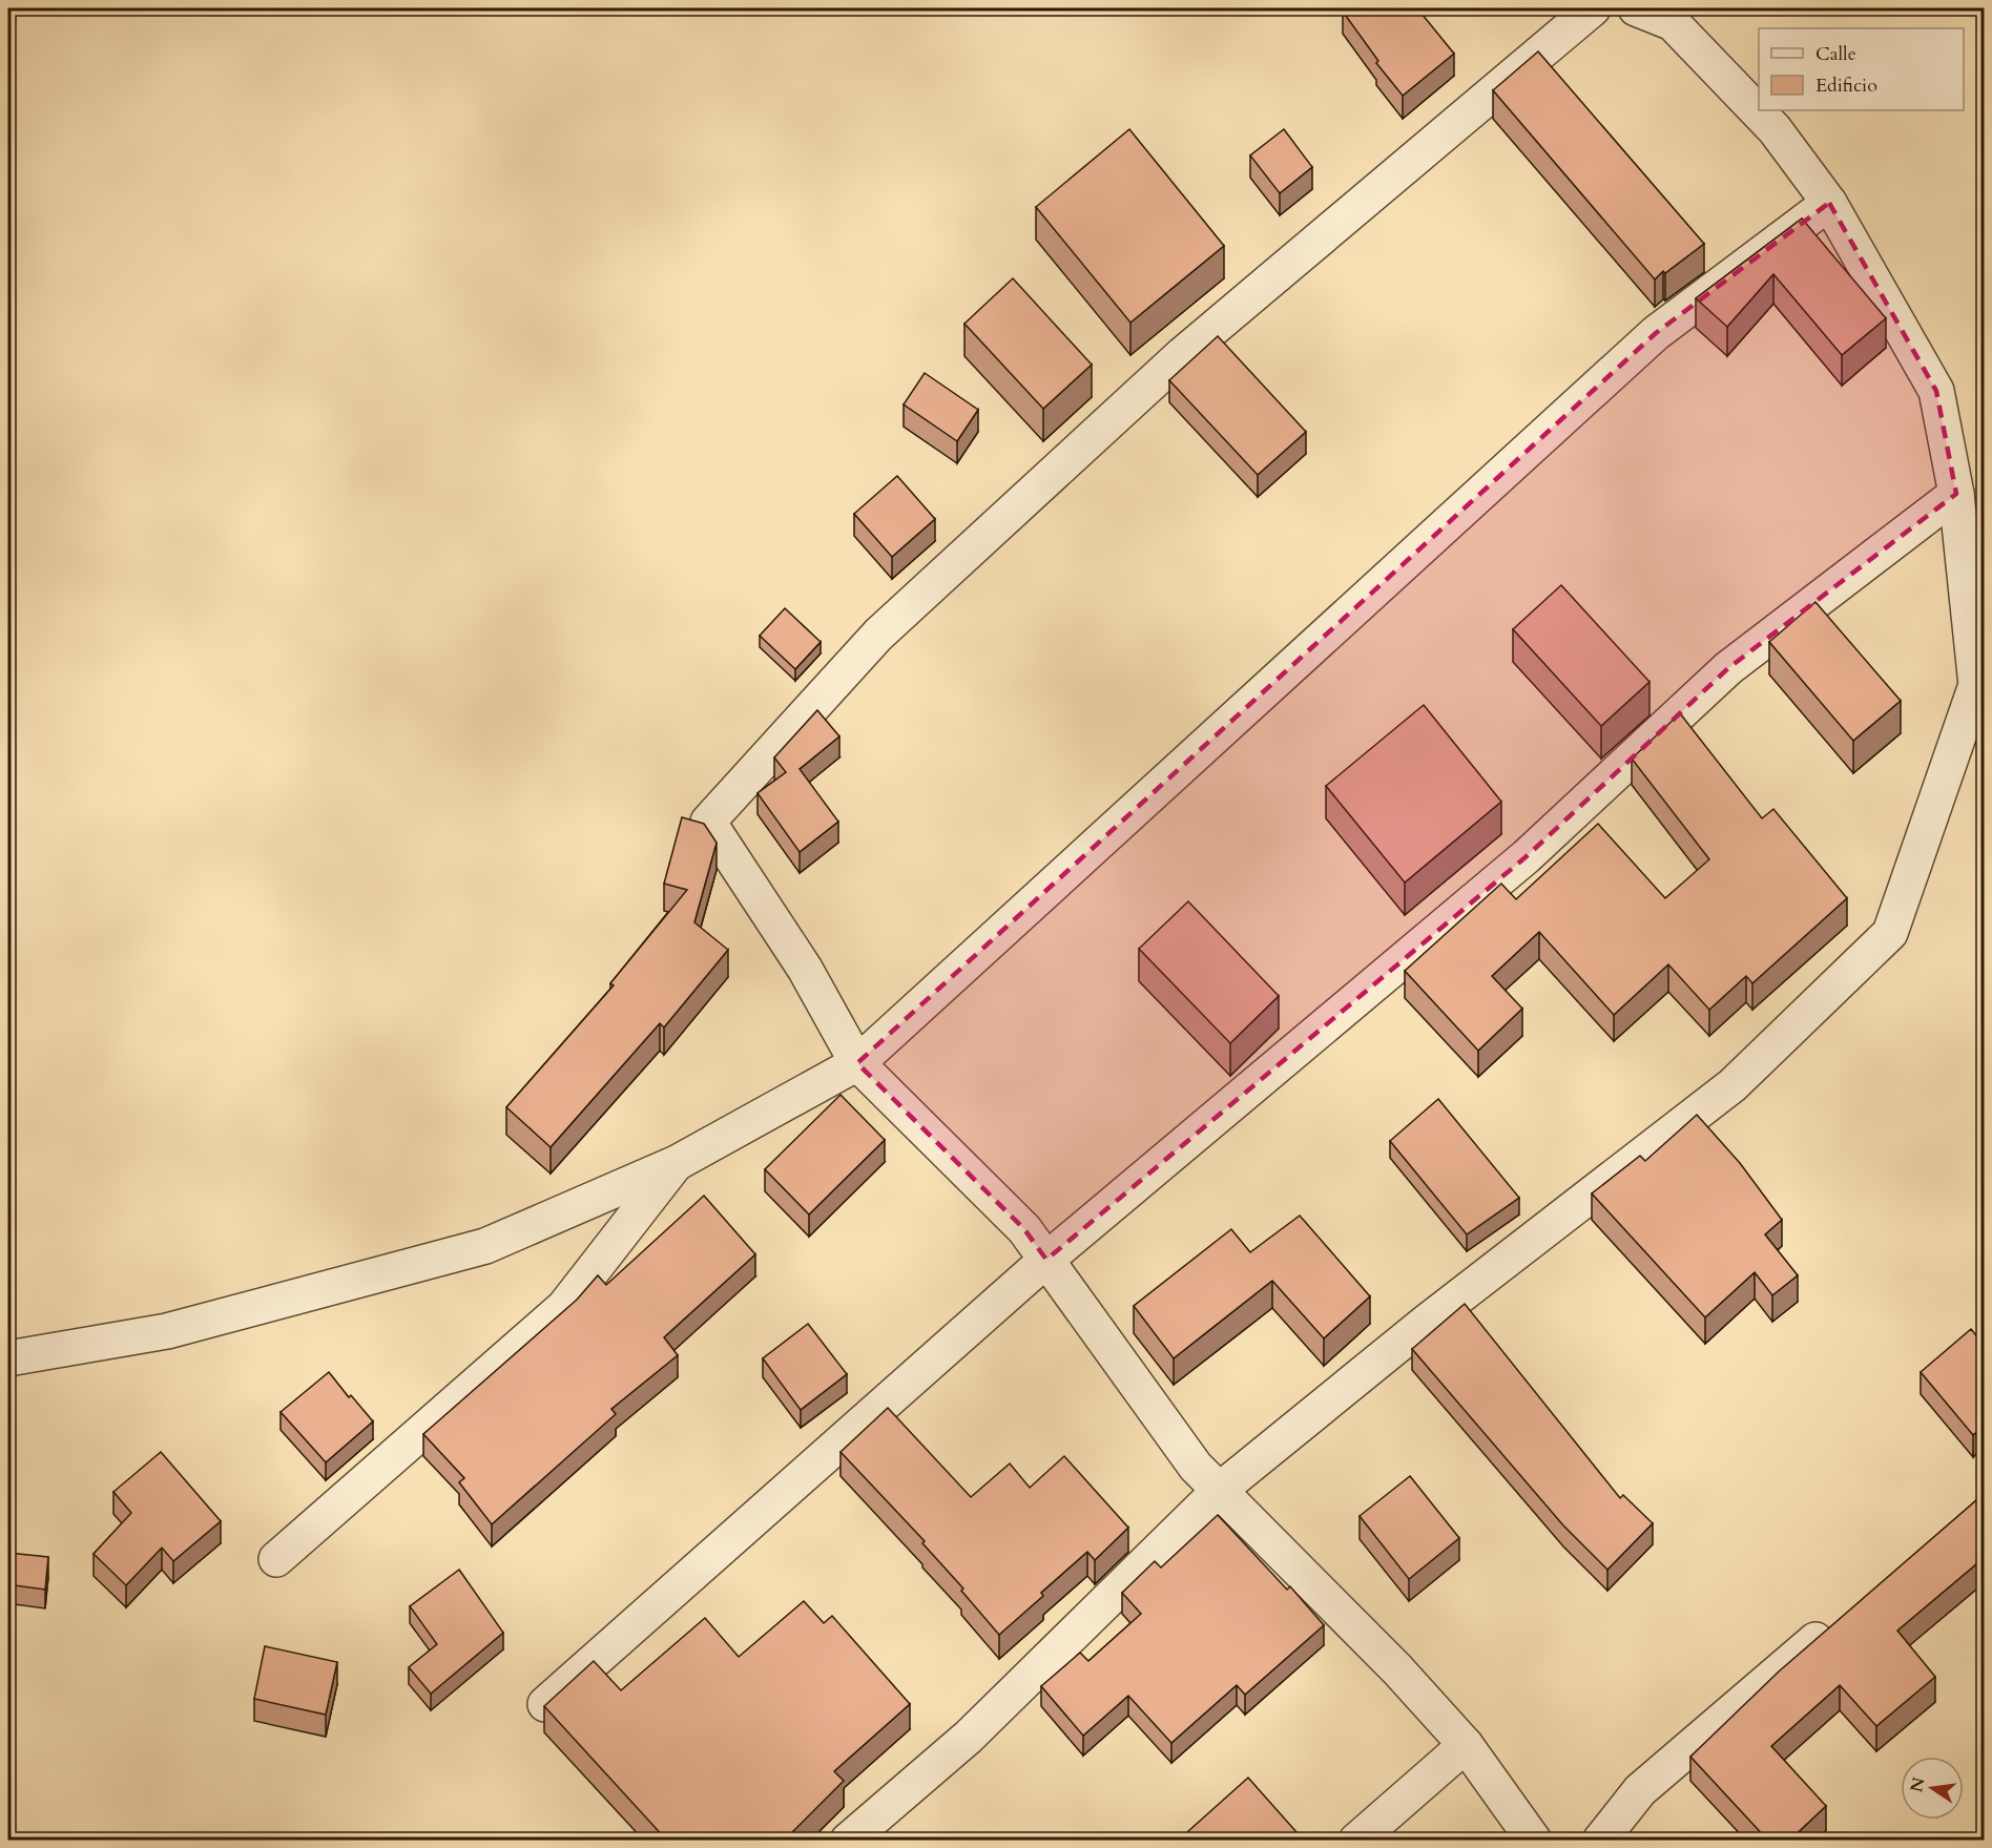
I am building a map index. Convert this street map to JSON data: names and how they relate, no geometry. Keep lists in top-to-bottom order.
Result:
{
  "legend": ["Calle", "Edificio"],
  "north": "left"
}
